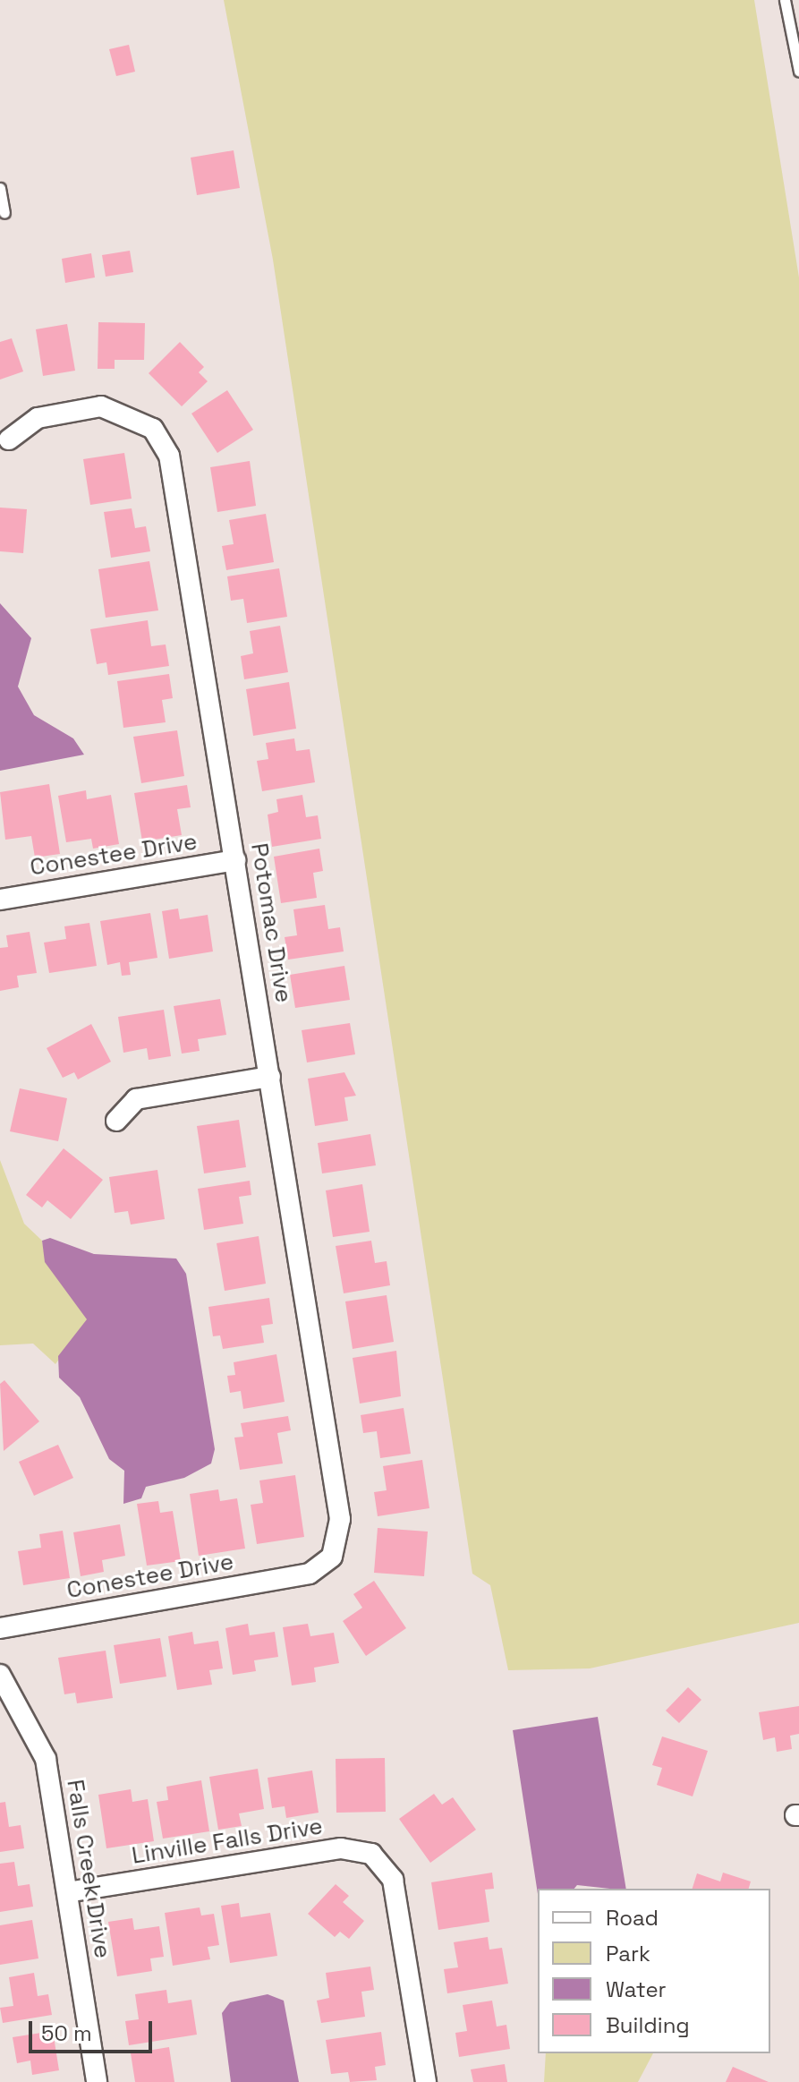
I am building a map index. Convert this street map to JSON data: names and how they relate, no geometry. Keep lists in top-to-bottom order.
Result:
{
  "streets": {
    "street": [
      "Conestee Drive",
      "Potomac Drive",
      "Linville Falls Drive",
      "Falls Creek Drive"
    ]
  },
  "crossings": [
    ["Conestee Drive", "Potomac Drive"],
    ["Linville Falls Drive", "Falls Creek Drive"]
  ],
  "legend": [
    "Road",
    "Park",
    "Water",
    "Building"
  ],
  "scale_bar": "50 m"
}
